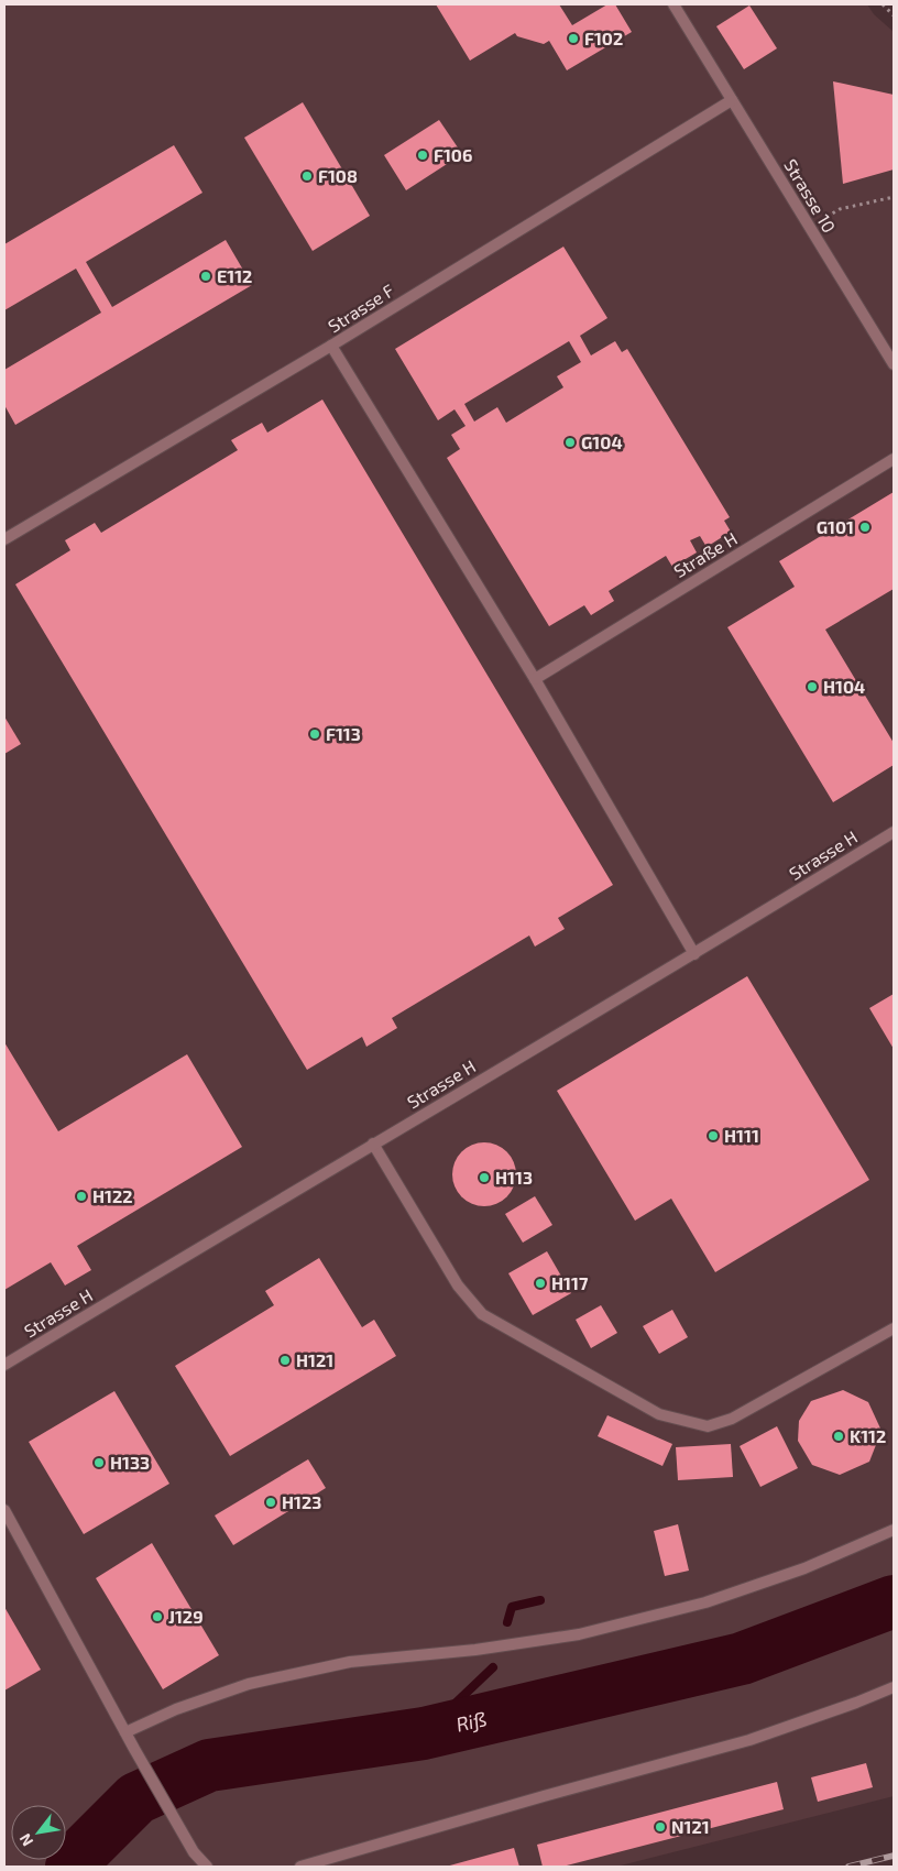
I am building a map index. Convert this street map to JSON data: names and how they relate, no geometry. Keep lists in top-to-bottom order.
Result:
{
  "streets": {
    "lane": [
      "Strasse 10",
      "Strasse F",
      "Straße H",
      "Strasse H"
    ]
  },
  "crossings": [
    ["Strasse 10", "Strasse F"]
  ],
  "water": ["Riß"],
  "places": [
    "F102",
    "F106",
    "F108",
    "E112",
    "G104",
    "G101",
    "H104",
    "F113",
    "H111",
    "H113",
    "H122",
    "H117",
    "H121",
    "K112",
    "H133",
    "H123",
    "J129",
    "N121"
  ],
  "north": "bottom left"
}
